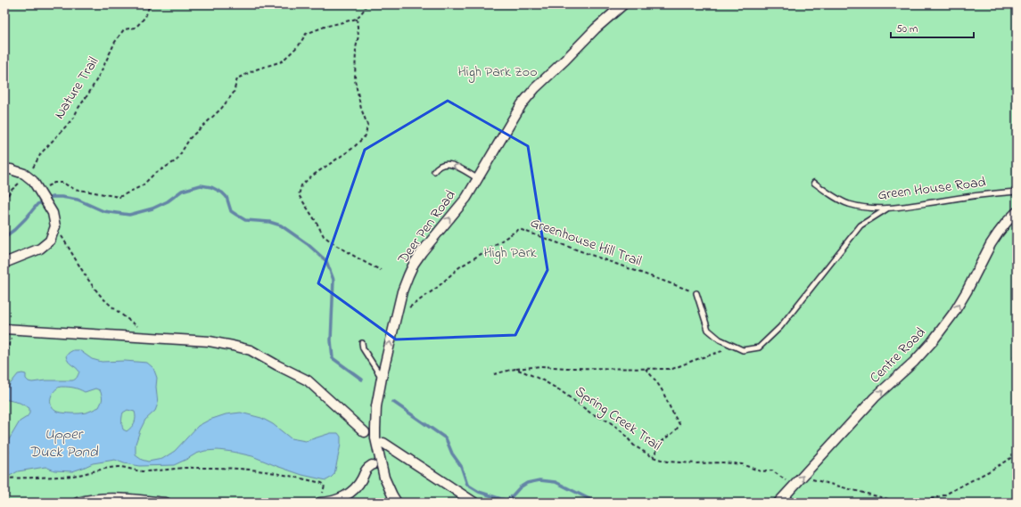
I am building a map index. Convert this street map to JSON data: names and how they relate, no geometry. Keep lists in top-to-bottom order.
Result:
{
  "streets": {
    "street": ["Deer Pen Road", "Centre Road"],
    "lane": ["Green House Road"],
    "path": ["Nature Trail", "Greenhouse Hill Trail", "Spring Creek Trail"]
  },
  "crossings": [
    ["Centre Road", "Spring Creek Trail"]
  ],
  "one_way": ["Centre Road"],
  "water": ["Upper Duck Pond"],
  "parks": ["High Park Zoo", "High Park"],
  "scale_bar": "50 m"
}
